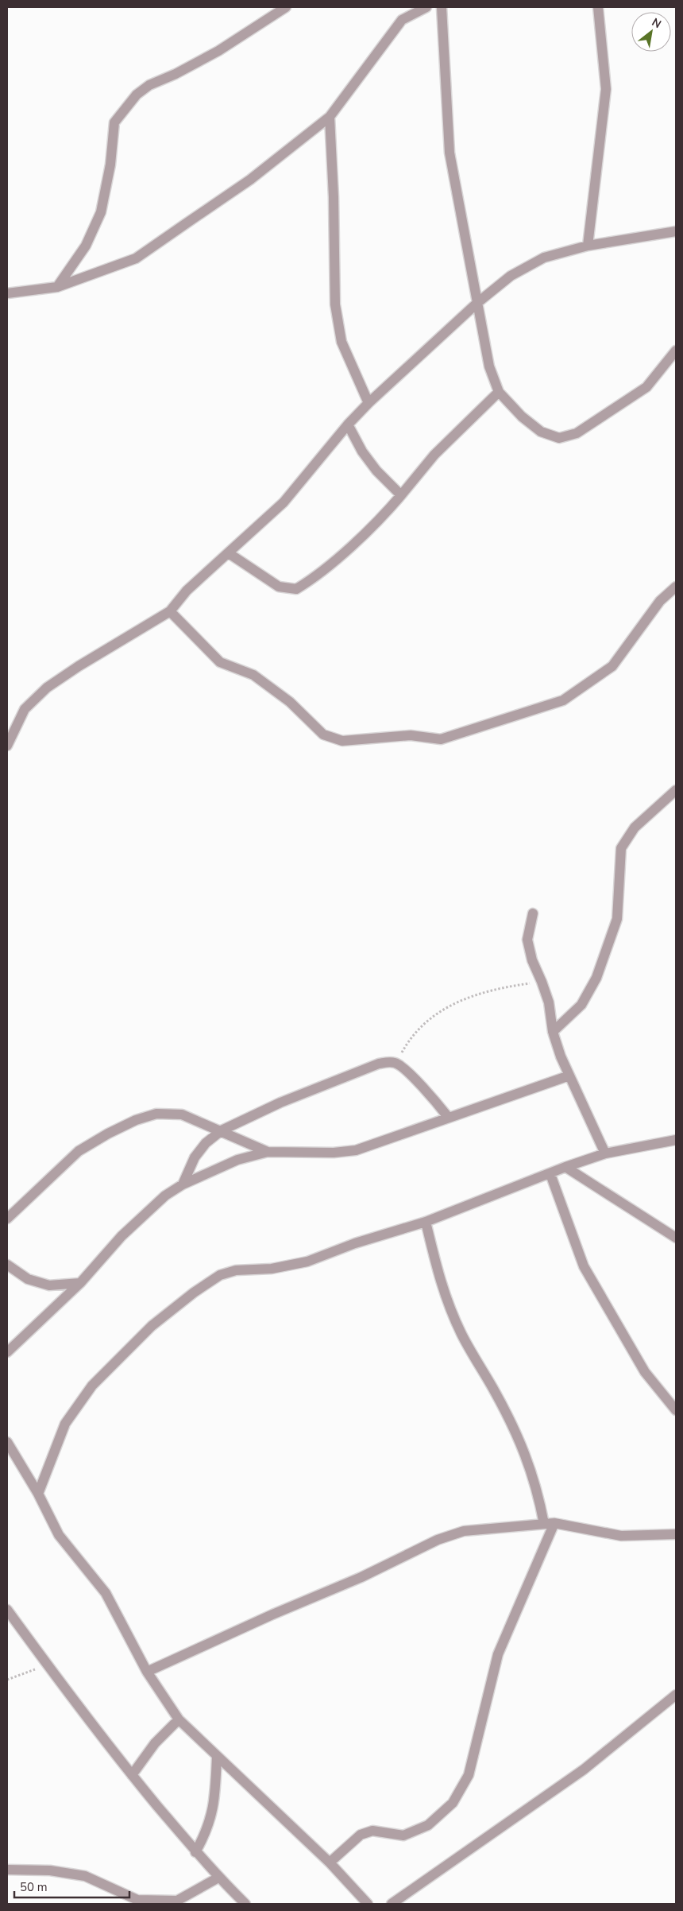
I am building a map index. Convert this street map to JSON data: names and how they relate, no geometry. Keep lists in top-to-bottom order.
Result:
{
  "scale_bar": "50 m",
  "north": "top right"
}
